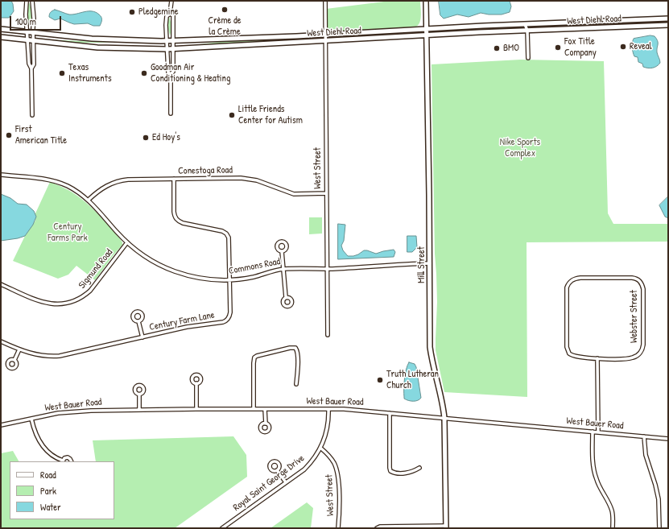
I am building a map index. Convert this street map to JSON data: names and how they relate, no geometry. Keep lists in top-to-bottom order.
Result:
{
  "streets": {
    "street": [
      "West Diehl Road",
      "West Street",
      "Conestoga Road",
      "Mill Street",
      "Commons Road",
      "Sigmund Road",
      "Webster Street",
      "Century Farm Lane",
      "West Bauer Road",
      "Royal Saint George Drive"
    ]
  },
  "crossings": [
    ["West Diehl Road", "West Street"],
    ["West Diehl Road", "Mill Street"],
    ["West Street", "Conestoga Road"],
    ["West Street", "Commons Road"],
    ["West Street", "Royal Saint George Drive"],
    ["Conestoga Road", "Commons Road"],
    ["Conestoga Road", "Century Farm Lane"],
    ["Mill Street", "Commons Road"],
    ["Mill Street", "West Bauer Road"],
    ["Commons Road", "Sigmund Road"],
    ["Commons Road", "Century Farm Lane"],
    ["West Bauer Road", "Royal Saint George Drive"]
  ],
  "parks": ["Nike Sports Complex", "Century Farms Park"],
  "places": [
    "Crème de la Crème",
    "Pledgemine",
    "Reveal",
    "Fox Title Company",
    "BMO",
    "Texas Instruments",
    "Goodman Air Conditioning & Heating",
    "Little Friends Center for Autism",
    "First American Title",
    "Ed Hoy's",
    "Truth Lutheran Church"
  ],
  "legend": ["Road", "Park", "Water"],
  "scale_bar": "100 m"
}
